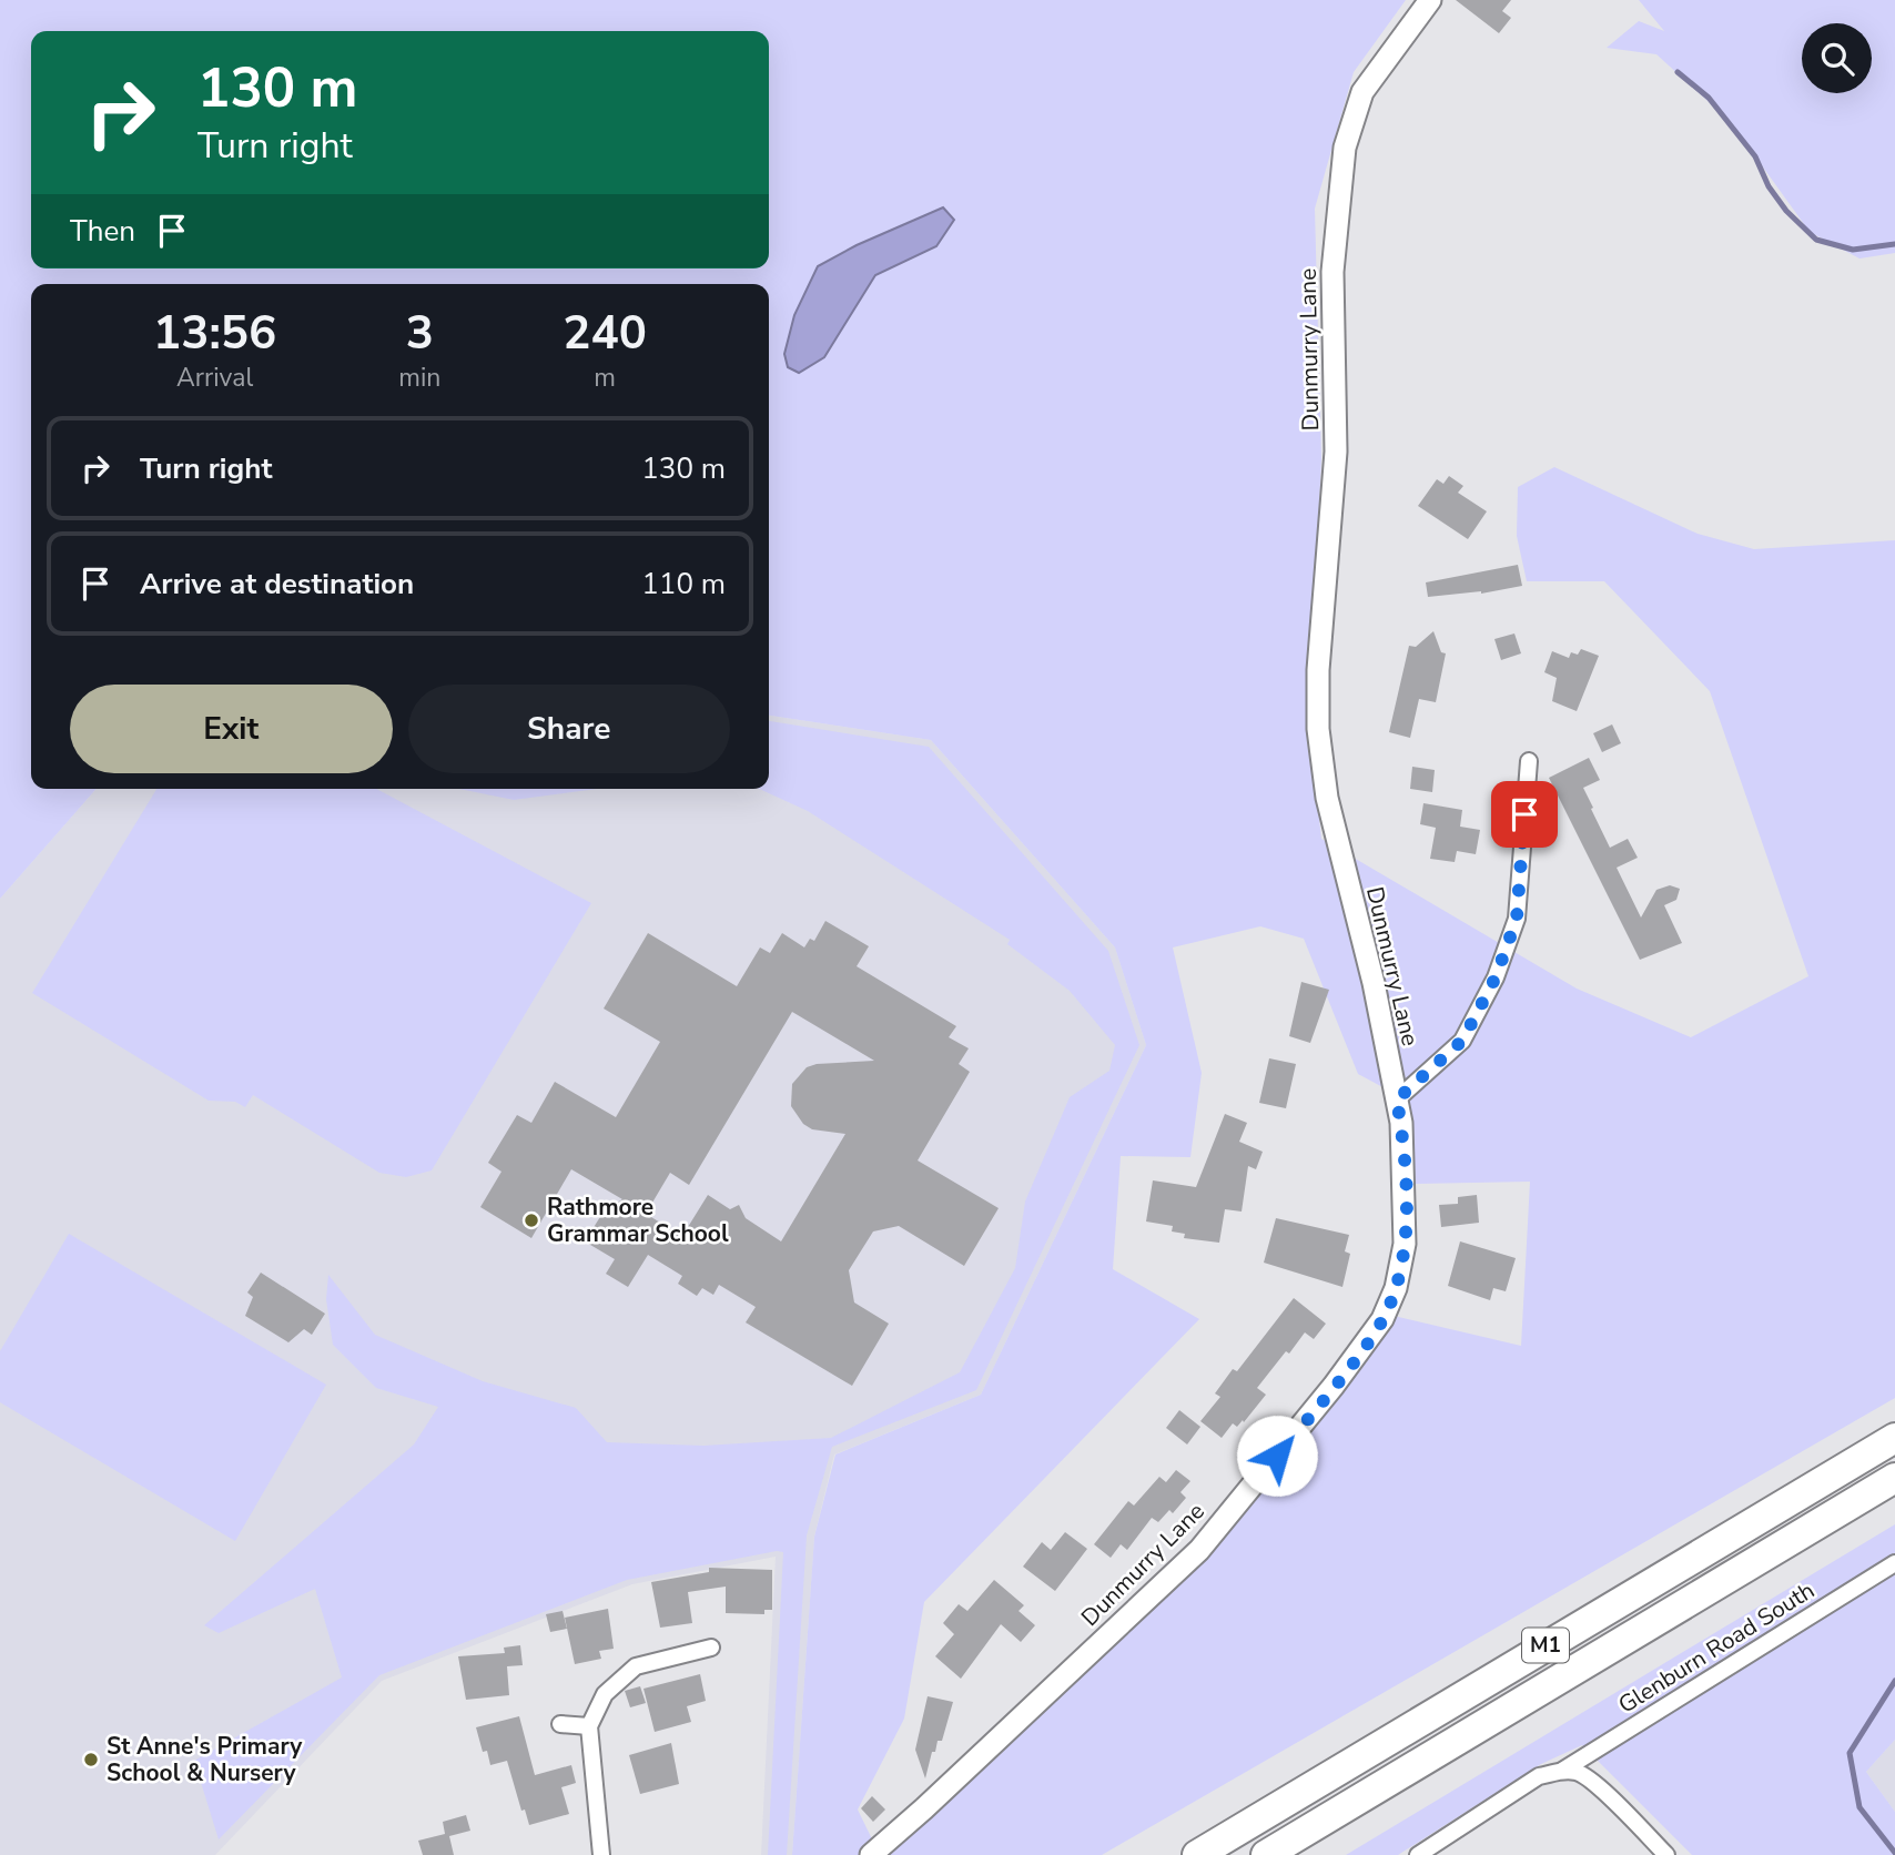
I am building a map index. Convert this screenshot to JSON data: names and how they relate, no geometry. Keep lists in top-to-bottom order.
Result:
{
  "streets": {
    "highway": ["M1"],
    "street": ["Dunmurry Lane", "Glenburn Road South"]
  },
  "places": ["Rathmore Grammar School", "St Anne's Primary School & Nursery"],
  "page": {
    "turn": ["130 m", "Turn right"],
    "then": "Then",
    "eta": [
      "13:56",
      "Arrival",
      "3",
      "min",
      "240",
      "m"
    ],
    "list": [
      {
        "name": "Turn right",
        "value": "130 m"
      },
      {
        "name": "Arrive at destination",
        "value": "110 m"
      }
    ],
    "buttons": ["Exit", "Share"]
  }
}
